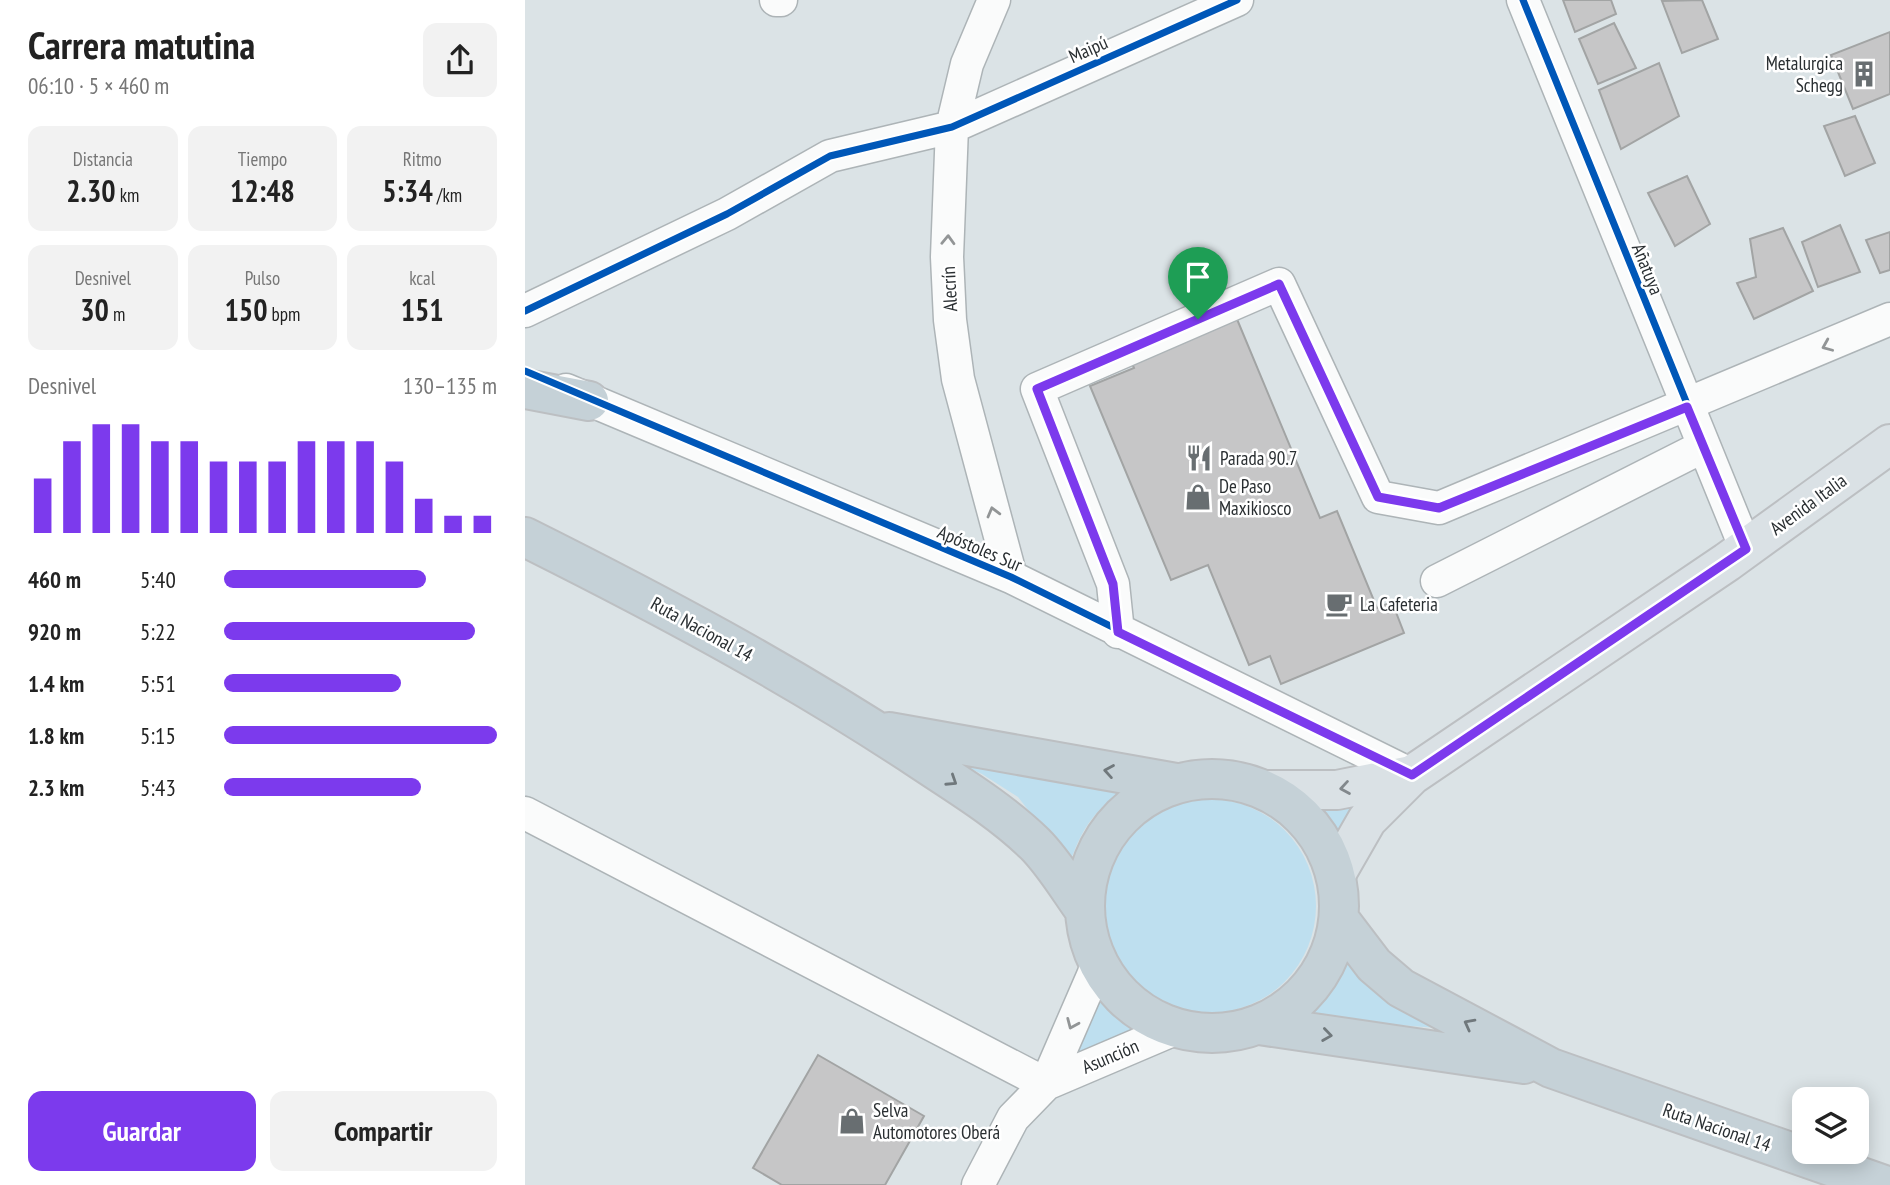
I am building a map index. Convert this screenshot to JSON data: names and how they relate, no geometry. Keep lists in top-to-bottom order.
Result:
{
  "streets": {
    "highway": ["Ruta Nacional 14"],
    "main road": ["Avenida Italia"],
    "street": [
      "Maipú",
      "Añatuya",
      "Alecrín",
      "Apóstoles Sur",
      "Asunción"
    ]
  },
  "crossings": [
    ["Maipú", "Alecrín"],
    ["Añatuya", "Avenida Italia"],
    ["Alecrín", "Apóstoles Sur"],
    ["Avenida Italia", "Apóstoles Sur"],
    ["Avenida Italia", "Ruta Nacional 14"],
    ["Ruta Nacional 14", "Asunción"]
  ],
  "one_way": ["Alecrín"],
  "places": {
    "building": ["Metalurgica Schegg"],
    "restaurant": ["Parada 90.7"],
    "shop": ["De Paso Maxikiosco", "Selva Automotores Oberá"],
    "cafe": ["La Cafeteria"]
  },
  "page": {
    "heading": ["Carrera matutina", "06:10 · 5 × 460 m"],
    "stats": [
      ["Distancia", "2.30 km"],
      ["Tiempo", "12:48"],
      ["Ritmo", "5:34 /km"],
      ["Desnivel", "30 m"],
      ["Pulso", "150 bpm"],
      ["kcal", "151"]
    ],
    "chart": ["Desnivel", "130–135 m"],
    "list": [
      {
        "name": "460 m",
        "note": "5:40"
      },
      {
        "name": "920 m",
        "note": "5:22"
      },
      {
        "name": "1.4 km",
        "note": "5:51"
      },
      {
        "name": "1.8 km",
        "note": "5:15"
      },
      {
        "name": "2.3 km",
        "note": "5:43"
      }
    ],
    "buttons": ["Guardar", "Compartir"]
  }
}
